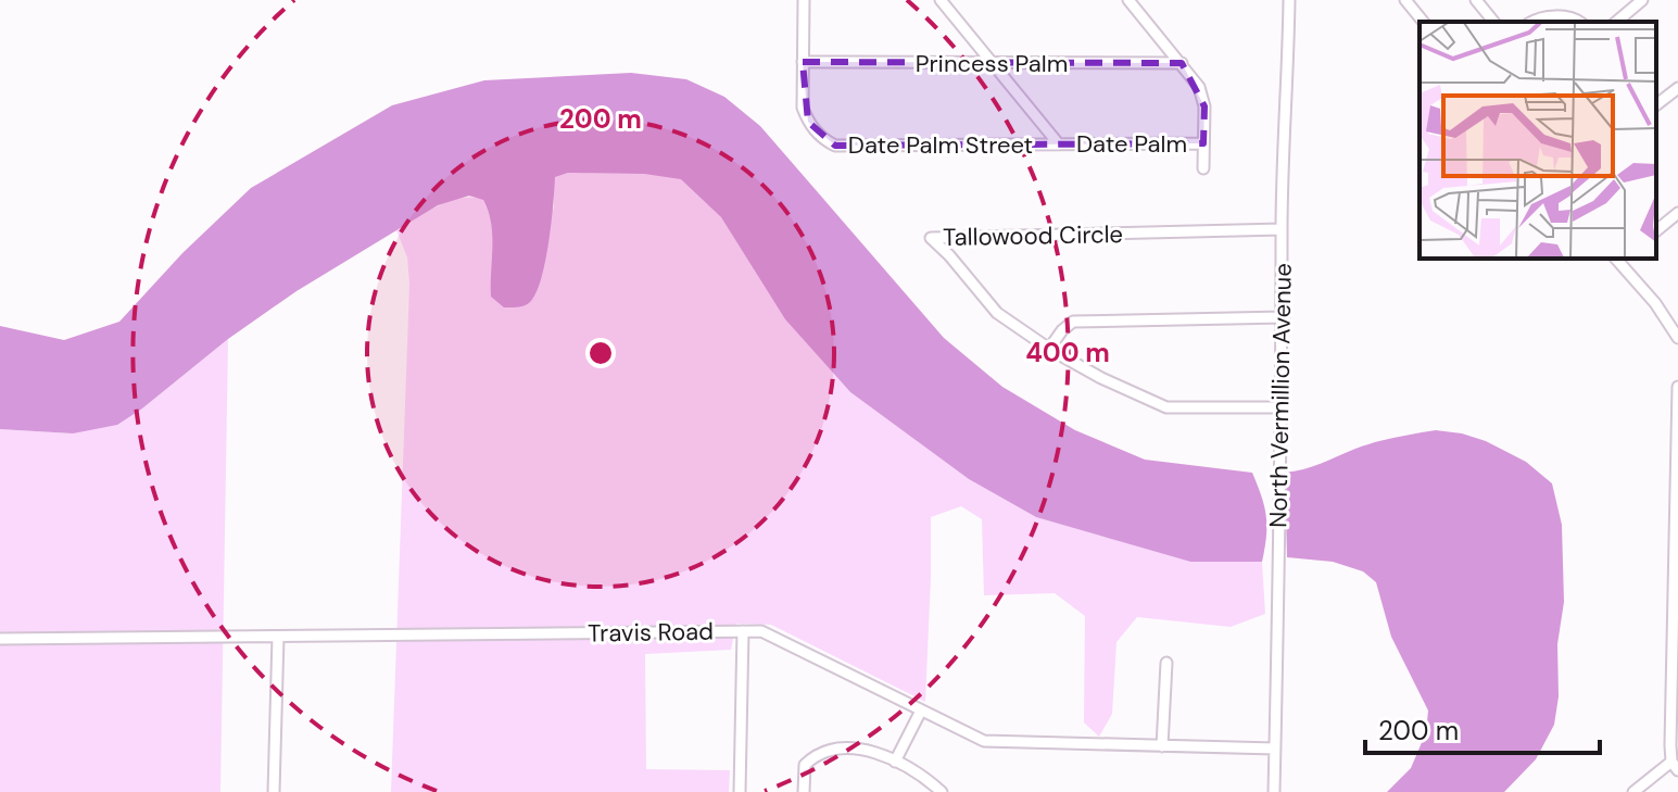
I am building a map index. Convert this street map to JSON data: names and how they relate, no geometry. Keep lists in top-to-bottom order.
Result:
{
  "streets": {
    "street": [
      "Princess Palm",
      "Date Palm",
      "Date Palm Street",
      "Tallowood Circle",
      "North Vermillion Avenue",
      "Travis Road"
    ]
  },
  "crossings": [
    ["Princess Palm", "Date Palm Street"],
    ["Date Palm", "Date Palm Street"],
    ["Tallowood Circle", "North Vermillion Avenue"],
    ["North Vermillion Avenue", "Travis Road"]
  ],
  "scale_bar": "200 m",
  "rings": ["200 m", "400 m"]
}
